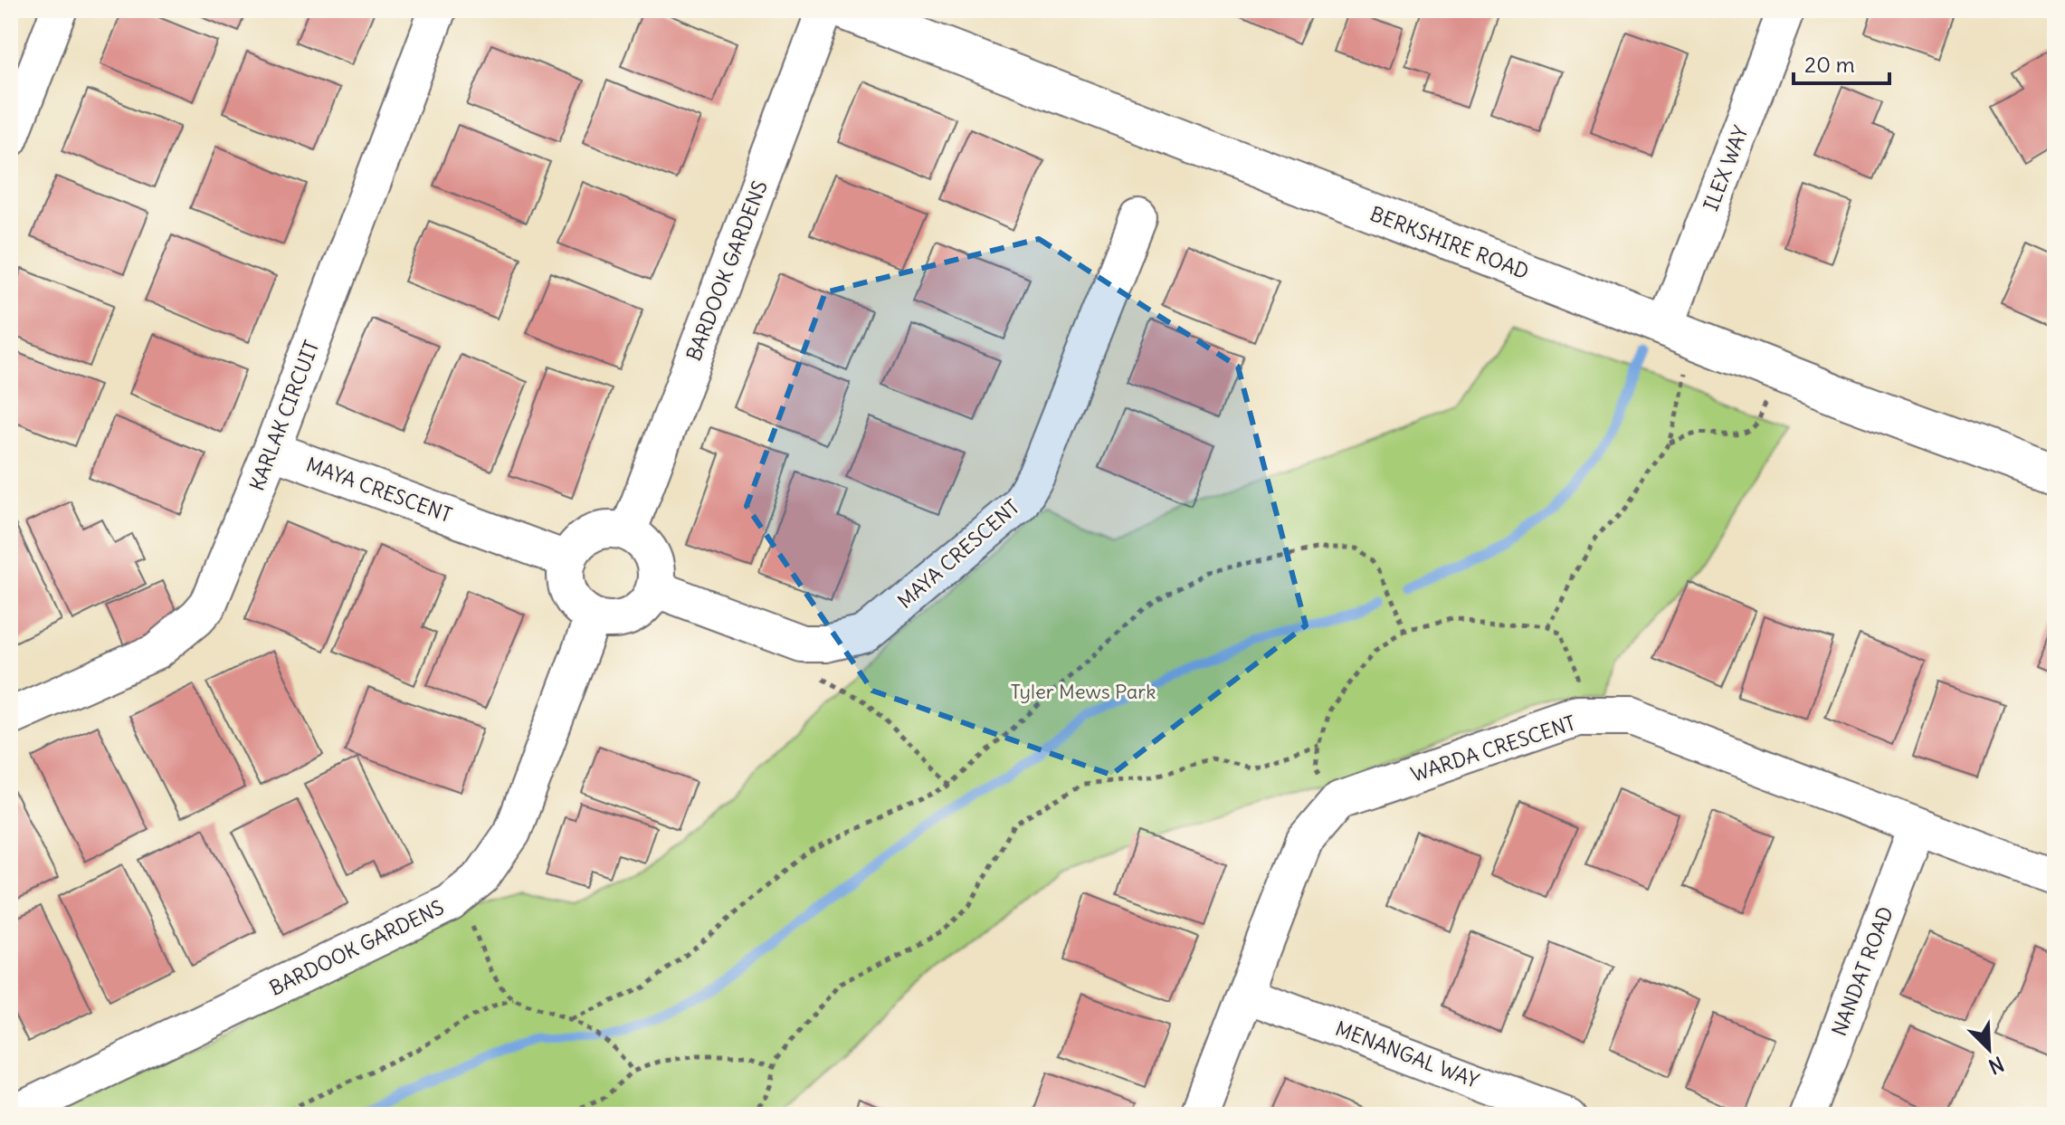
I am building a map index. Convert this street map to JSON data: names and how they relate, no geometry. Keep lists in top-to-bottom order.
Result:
{
  "streets": {
    "main road": ["BERKSHIRE ROAD"],
    "street": [
      "ILEX WAY",
      "BARDOOK GARDENS",
      "KARLAK CIRCUIT",
      "MAYA CRESCENT",
      "WARDA CRESCENT",
      "NANDAT ROAD",
      "MENANGAL WAY"
    ]
  },
  "crossings": [
    ["ILEX WAY", "BERKSHIRE ROAD"],
    ["BARDOOK GARDENS", "MAYA CRESCENT"],
    ["KARLAK CIRCUIT", "MAYA CRESCENT"],
    ["WARDA CRESCENT", "NANDAT ROAD"]
  ],
  "parks": ["Tyler Mews Park"],
  "scale_bar": "20 m",
  "north": "bottom right"
}
